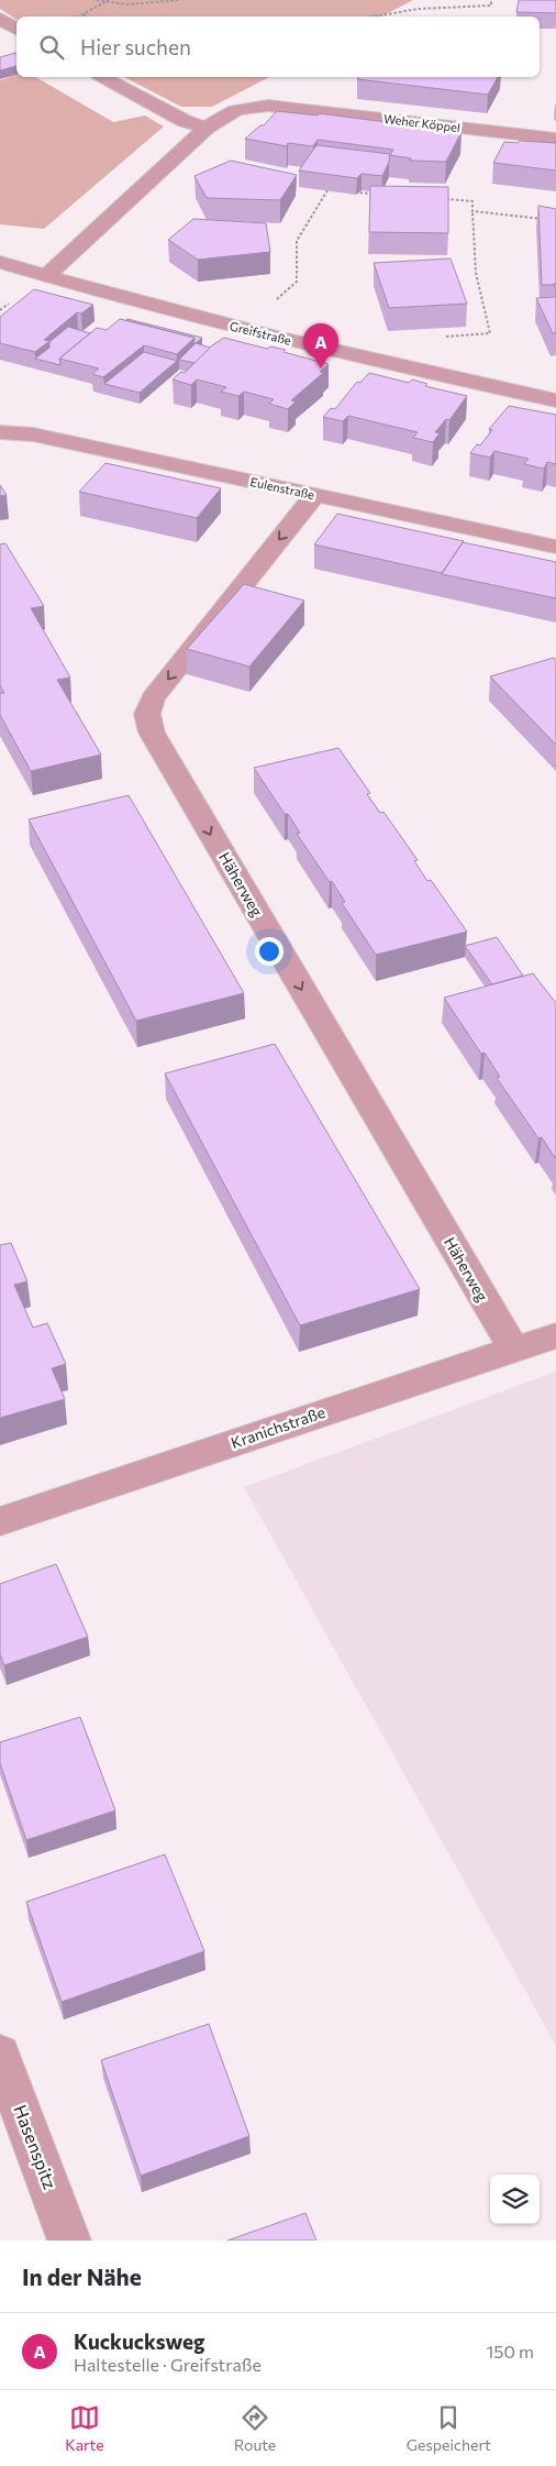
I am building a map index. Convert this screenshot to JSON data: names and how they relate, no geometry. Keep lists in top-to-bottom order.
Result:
{
  "streets": {
    "street": [
      "Weher Köppel",
      "Greifstraße",
      "Eulenstraße",
      "Häherweg",
      "Kranichstraße",
      "Hasenspitz"
    ]
  },
  "crossings": [
    ["Weher Köppel", "Greifstraße"],
    ["Eulenstraße", "Häherweg"],
    ["Häherweg", "Kranichstraße"]
  ],
  "one_way": ["Häherweg"],
  "page": {
    "search": "Hier suchen",
    "pins": "A",
    "heading": "In der Nähe",
    "list": [
      {
        "mark": "A",
        "name": "Kuckucksweg",
        "note": "Haltestelle · Greifstraße",
        "value": "150 m"
      }
    ],
    "nav": ["Karte", "Route", "Gespeichert"]
  }
}
